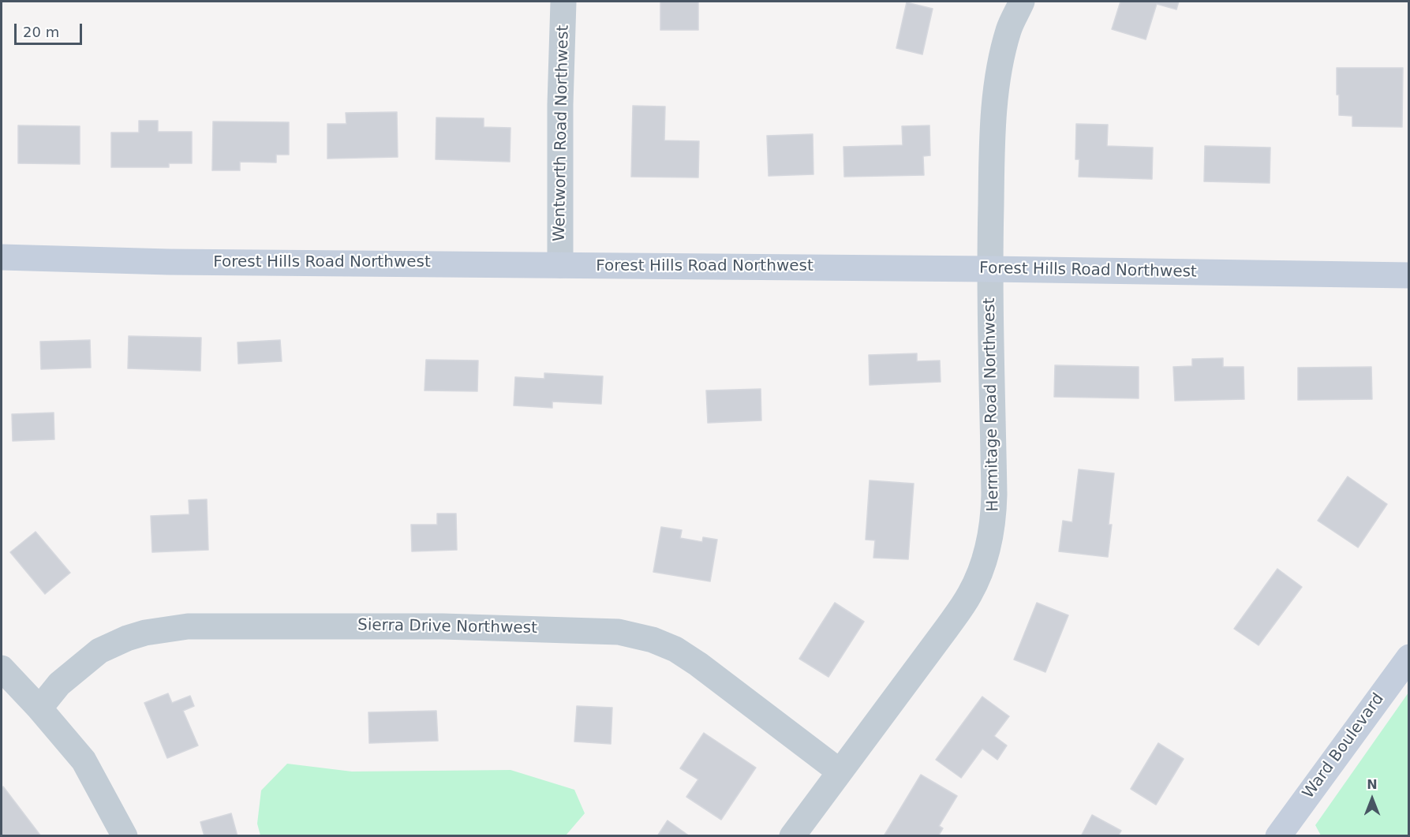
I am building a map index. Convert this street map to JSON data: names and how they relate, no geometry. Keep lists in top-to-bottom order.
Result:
{
  "streets": {
    "main road": ["Forest Hills Road Northwest", "Ward Boulevard"],
    "street": ["Wentworth Road Northwest", "Hermitage Road Northwest", "Sierra Drive Northwest"]
  },
  "crossings": [
    ["Wentworth Road Northwest", "Forest Hills Road Northwest"],
    ["Forest Hills Road Northwest", "Hermitage Road Northwest"],
    ["Hermitage Road Northwest", "Sierra Drive Northwest"]
  ],
  "scale_bar": "20 m",
  "north": "top"
}
